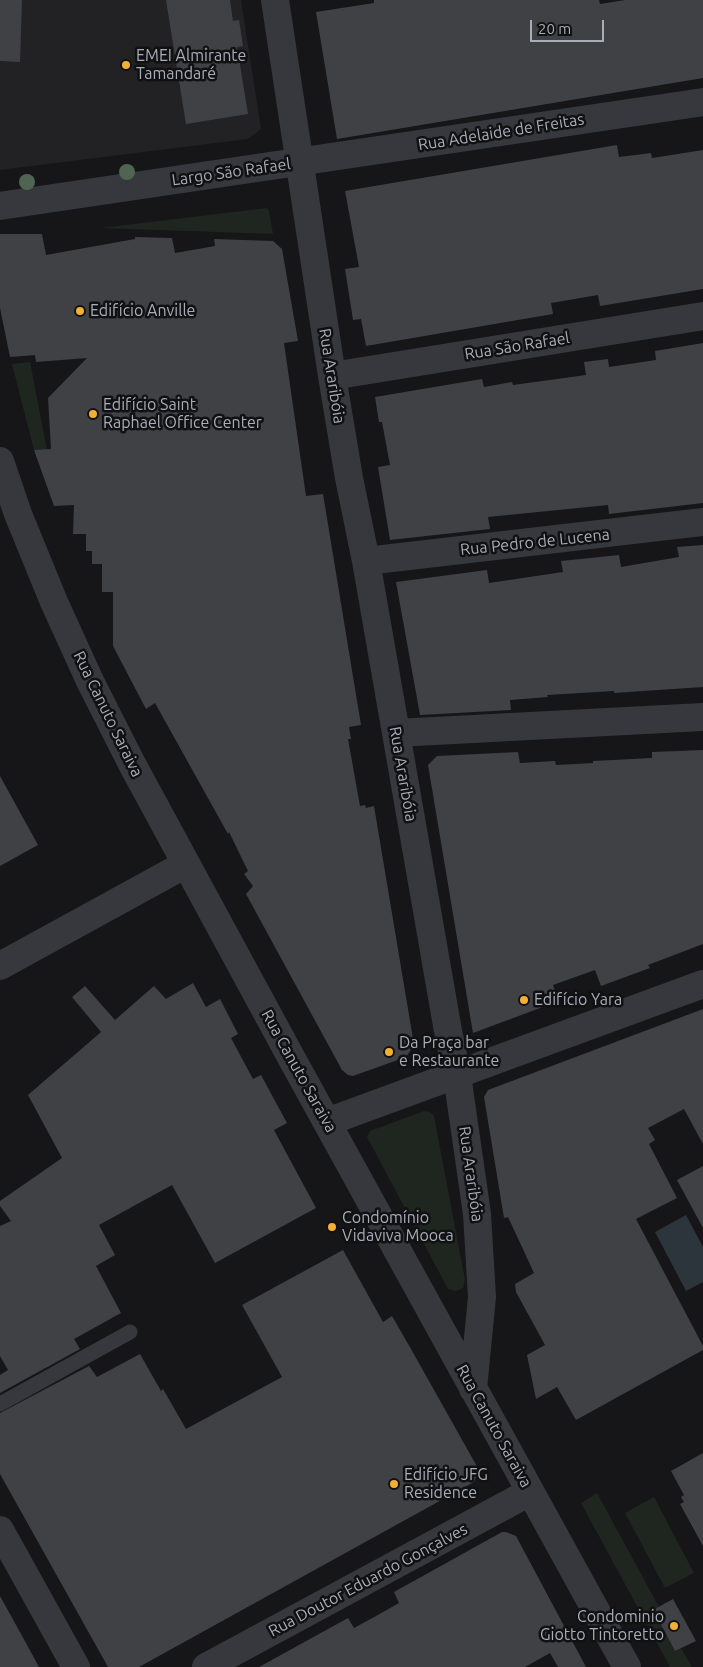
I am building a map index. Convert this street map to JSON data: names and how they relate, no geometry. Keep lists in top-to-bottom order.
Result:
{
  "streets": {
    "street": [
      "Rua Adelaide de Freitas",
      "Largo São Rafael",
      "Rua São Rafael",
      "Rua Araribóia",
      "Rua Pedro de Lucena",
      "Rua Canuto Saraiva",
      "Rua Doutor Eduardo Gonçalves"
    ]
  },
  "crossings": [
    ["Rua Adelaide de Freitas", "Largo São Rafael"],
    ["Rua Adelaide de Freitas", "Rua Araribóia"],
    ["Largo São Rafael", "Rua Araribóia"],
    ["Rua São Rafael", "Rua Araribóia"],
    ["Rua Araribóia", "Rua Pedro de Lucena"],
    ["Rua Araribóia", "Rua Canuto Saraiva"],
    ["Rua Canuto Saraiva", "Rua Doutor Eduardo Gonçalves"]
  ],
  "places": [
    "EMEI Almirante Tamandaré",
    "Edifício Anville",
    "Edifício Saint Raphael Office Center",
    "Edifício Yara",
    "Da Praça bar e Restaurante",
    "Condomínio Vidaviva Mooca",
    "Edifício JFG Residence",
    "Condominio Giotto Tintoretto"
  ],
  "scale_bar": "20 m"
}
